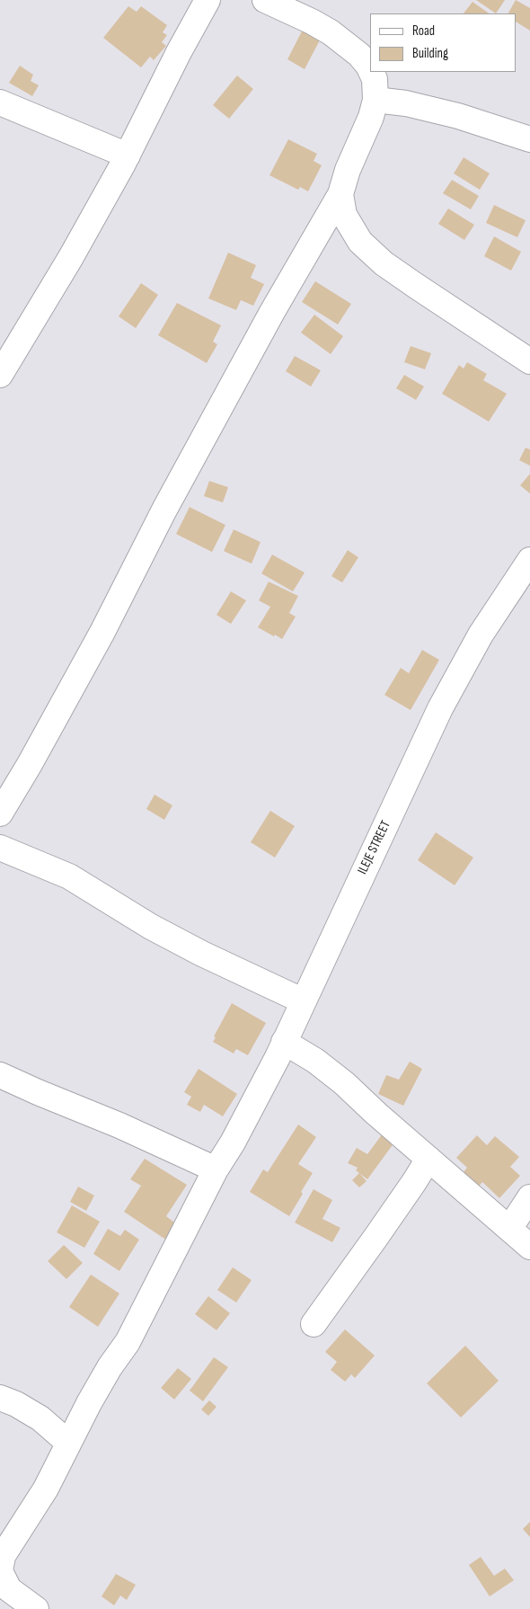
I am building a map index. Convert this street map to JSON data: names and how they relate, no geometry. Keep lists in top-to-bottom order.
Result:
{
  "streets": {
    "street": ["ILEJE STREET"]
  },
  "legend": ["Road", "Building"]
}
